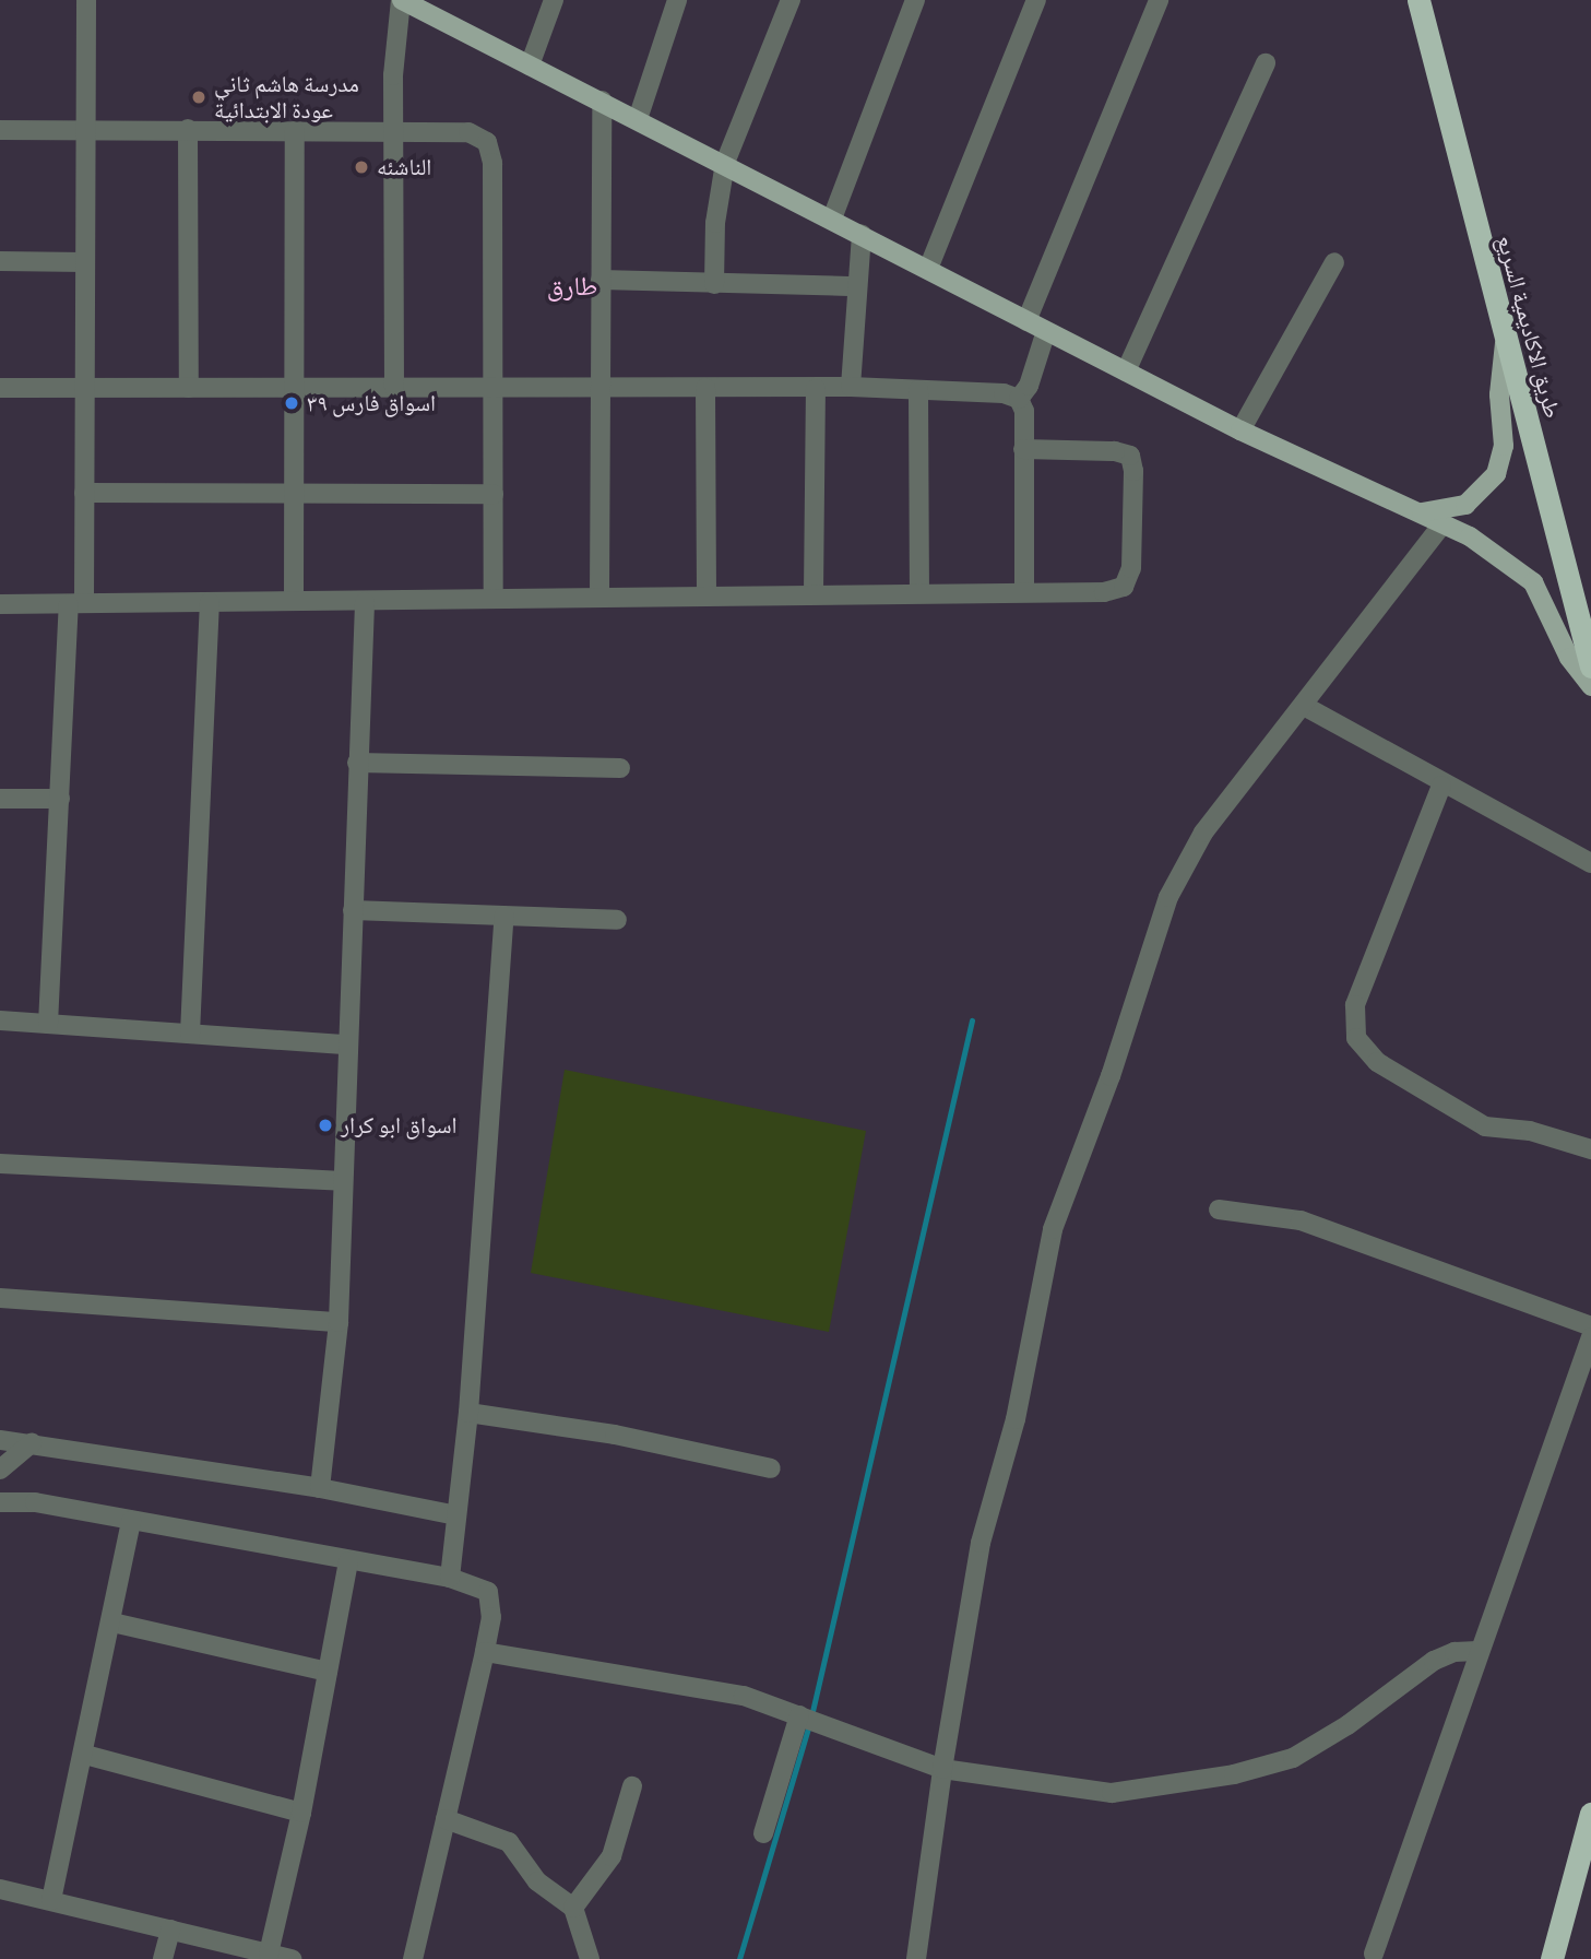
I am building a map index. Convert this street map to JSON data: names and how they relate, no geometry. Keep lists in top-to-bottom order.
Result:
{
  "streets": {
    "highway": ["طريق الاكاديمية السريع"]
  },
  "districts": ["طارق"],
  "places": [
    "مدرسة هاشم ثاني عودة الابتدائية",
    "الناشئه",
    "اسواق فارس ٣٩",
    "اسواق ابو كرار"
  ]
}
